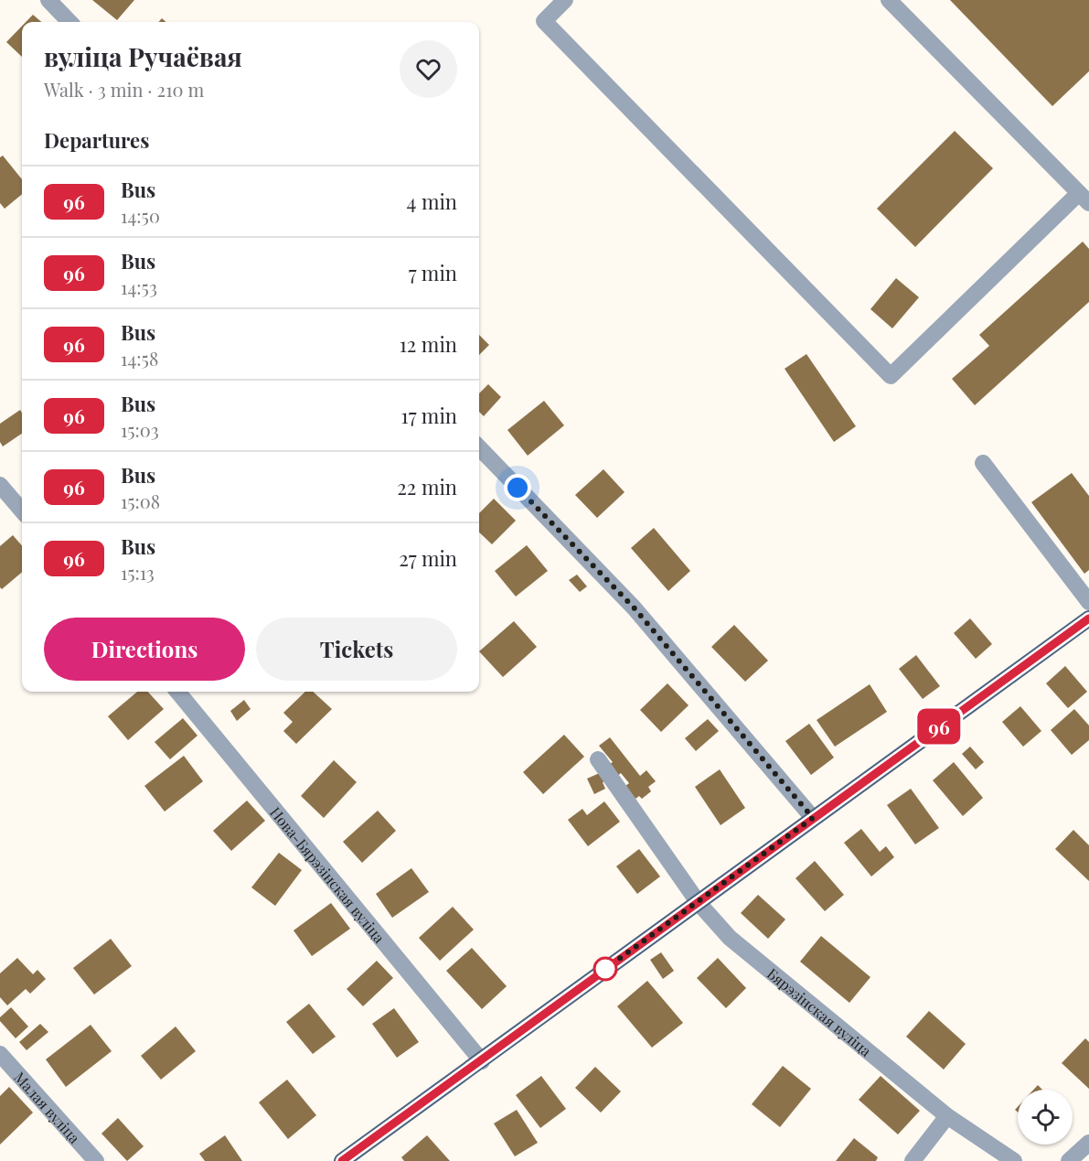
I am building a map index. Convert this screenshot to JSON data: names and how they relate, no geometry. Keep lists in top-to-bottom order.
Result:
{
  "streets": {
    "street": ["Нова-Бярэзінская вуліца", "Бярэзінская вуліца", "Малая вуліца"]
  },
  "lines": ["bus line 96"],
  "page": {
    "on_map": "96",
    "heading": [
      ["вуліца Ручаёвая", "Walk · 3 min · 210 m"],
      "Departures"
    ],
    "list": [
      {
        "mark": "96",
        "name": "Bus",
        "note": "14:50",
        "value": "4 min"
      },
      {
        "mark": "96",
        "name": "Bus",
        "note": "14:53",
        "value": "7 min"
      },
      {
        "mark": "96",
        "name": "Bus",
        "note": "14:58",
        "value": "12 min"
      },
      {
        "mark": "96",
        "name": "Bus",
        "note": "15:03",
        "value": "17 min"
      },
      {
        "mark": "96",
        "name": "Bus",
        "note": "15:08",
        "value": "22 min"
      },
      {
        "mark": "96",
        "name": "Bus",
        "note": "15:13",
        "value": "27 min"
      }
    ],
    "buttons": ["Directions", "Tickets"]
  }
}
